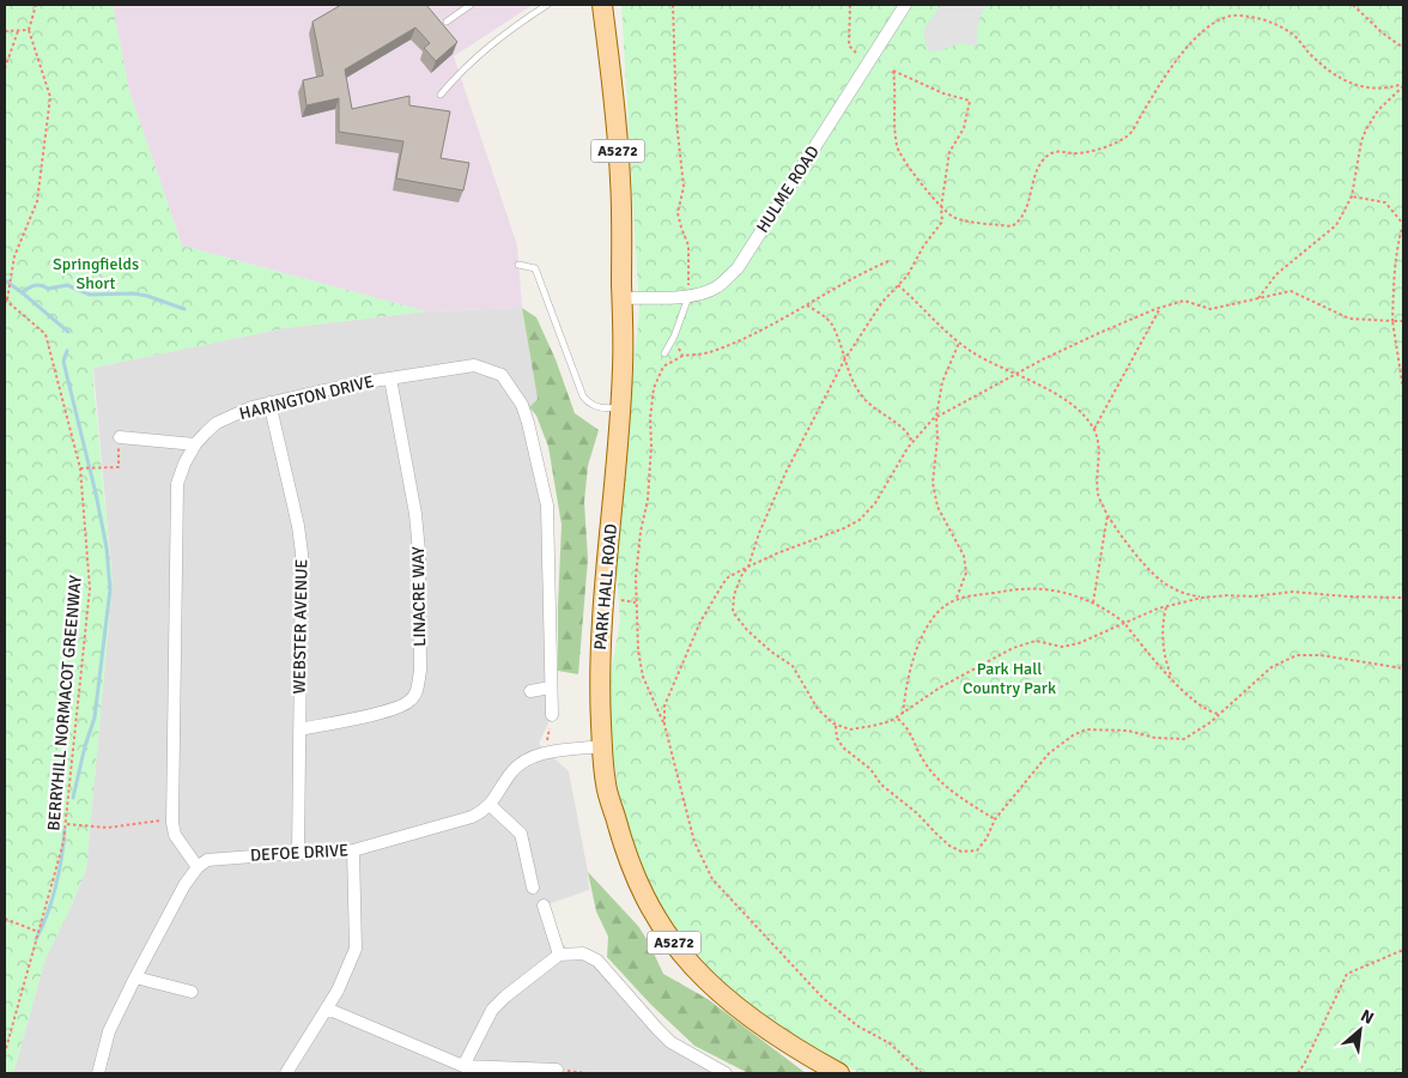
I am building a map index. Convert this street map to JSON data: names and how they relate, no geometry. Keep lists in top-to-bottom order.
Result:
{
  "streets": {
    "main road": ["A5272", "PARK HALL ROAD"],
    "street": [
      "HULME ROAD",
      "HARINGTON DRIVE",
      "LINACRE WAY",
      "WEBSTER AVENUE",
      "DEFOE DRIVE"
    ],
    "path": ["BERRYHILL NORMACOT GREENWAY"]
  },
  "crossings": [
    ["HULME ROAD", "PARK HALL ROAD"],
    ["HARINGTON DRIVE", "LINACRE WAY"],
    ["HARINGTON DRIVE", "WEBSTER AVENUE"],
    ["HARINGTON DRIVE", "DEFOE DRIVE"],
    ["PARK HALL ROAD", "DEFOE DRIVE"],
    ["LINACRE WAY", "WEBSTER AVENUE"],
    ["WEBSTER AVENUE", "DEFOE DRIVE"]
  ],
  "parks": ["Springfields Short", "Park Hall Country Park"],
  "north": "top right"
}
